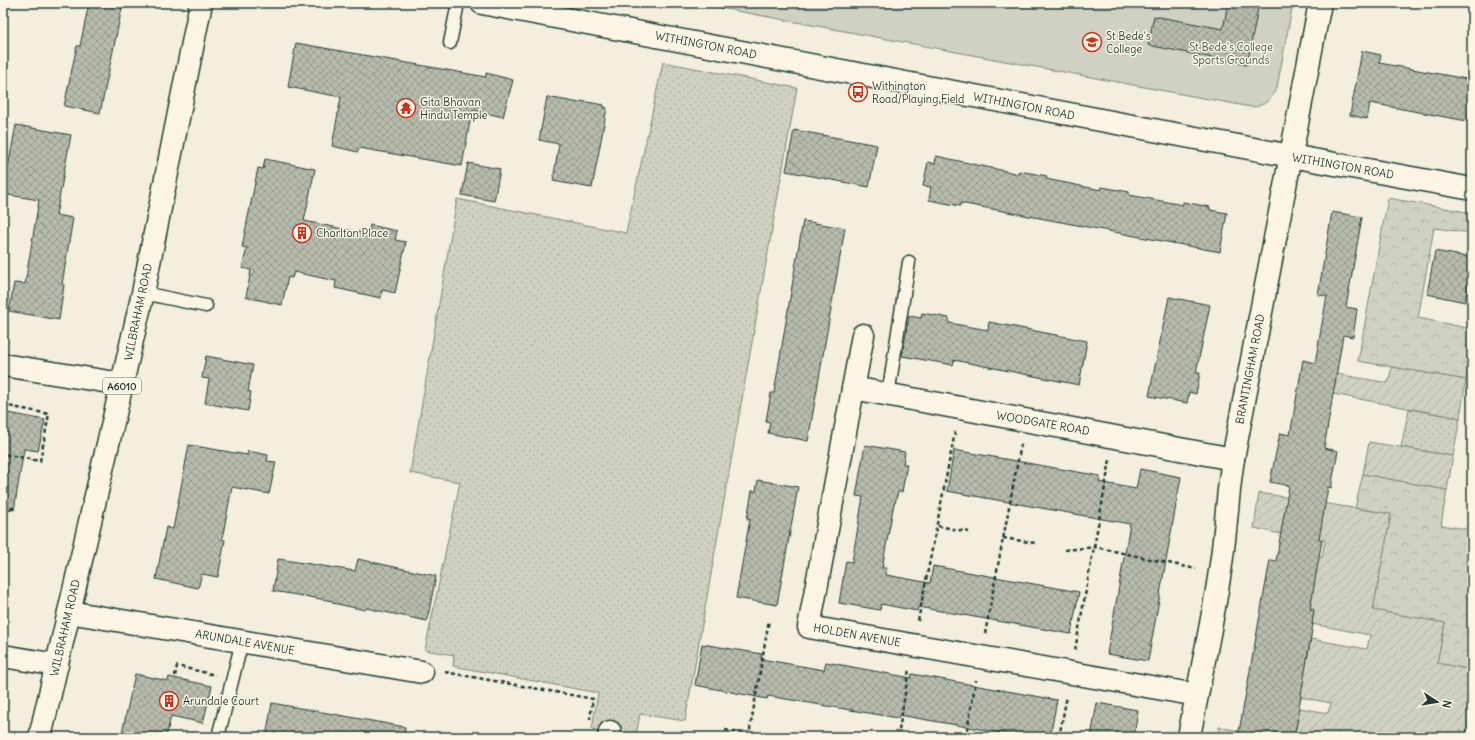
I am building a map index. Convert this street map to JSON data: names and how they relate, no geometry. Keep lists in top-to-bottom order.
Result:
{
  "streets": {
    "main road": [
      "WITHINGTON ROAD",
      "WILBRAHAM ROAD",
      "BRANTINGHAM ROAD",
      "A6010",
      "WOODGATE ROAD",
      "HOLDEN AVENUE",
      "ARUNDALE AVENUE"
    ]
  },
  "crossings": [
    ["WITHINGTON ROAD", "BRANTINGHAM ROAD"],
    ["WILBRAHAM ROAD", "ARUNDALE AVENUE"],
    ["BRANTINGHAM ROAD", "WOODGATE ROAD"],
    ["BRANTINGHAM ROAD", "HOLDEN AVENUE"],
    ["WOODGATE ROAD", "HOLDEN AVENUE"]
  ],
  "parks": ["St Bede's College Sports Grounds"],
  "places": {
    "school or university": ["St Bede's College"],
    "bus stop": ["Withington Road/Playing Field"],
    "temple": ["Gita Bhavan Hindu Temple"],
    "building": ["Chorlton Place", "Arundale Court"]
  },
  "north": "right"
}
